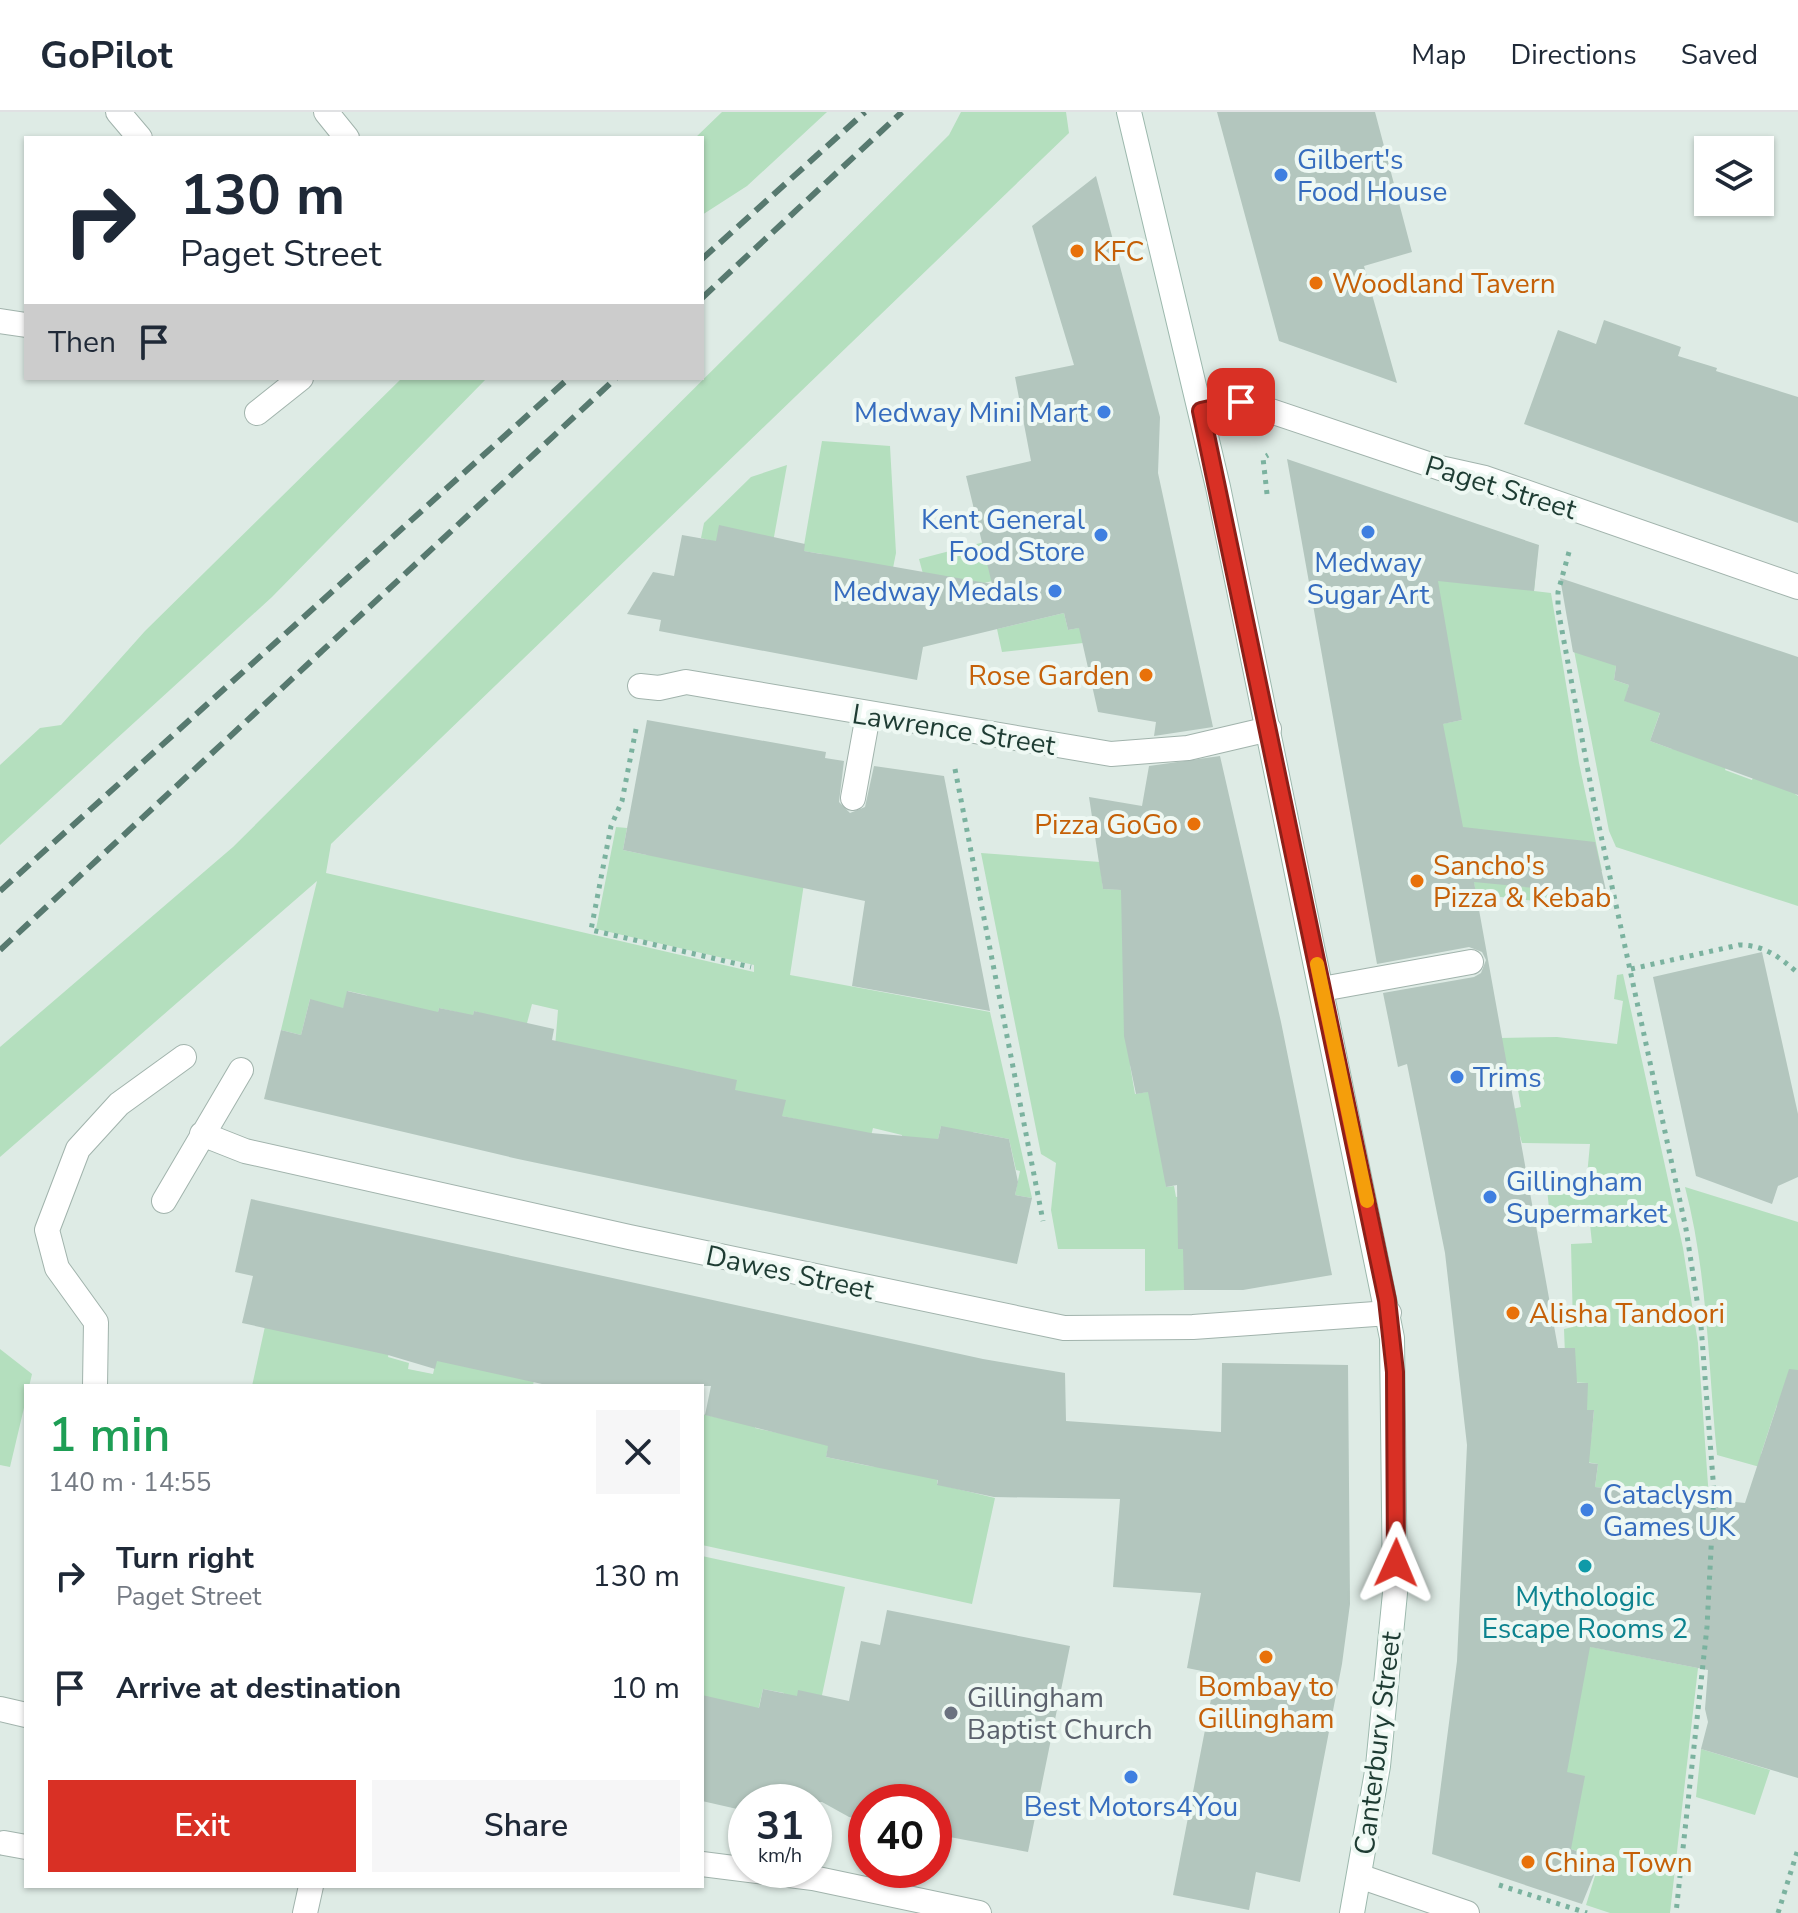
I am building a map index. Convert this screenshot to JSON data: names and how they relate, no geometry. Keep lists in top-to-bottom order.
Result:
{
  "streets": {
    "street": [
      "Paget Street",
      "Lawrence Street",
      "Dawes Street",
      "Canterbury Street"
    ]
  },
  "crossings": [
    ["Paget Street", "Canterbury Street"],
    ["Lawrence Street", "Canterbury Street"],
    ["Dawes Street", "Canterbury Street"]
  ],
  "places": [
    "Gilbert's Food House",
    "KFC",
    "Woodland Tavern",
    "Medway Mini Mart",
    "Medway Sugar Art",
    "Kent General Food Store",
    "Medway Medals",
    "Rose Garden",
    "Pizza GoGo",
    "Sancho's Pizza & Kebab",
    "Trims",
    "Gillingham Supermarket",
    "Alisha Tandoori",
    "Cataclysm Games UK",
    "Mythologic Escape Rooms 2",
    "Bombay to Gillingham",
    "Gillingham Baptist Church",
    "Best Motors4You",
    "China Town"
  ],
  "page": {
    "header": "GoPilot",
    "nav": ["Map", "Directions", "Saved"],
    "turn": ["130 m", "Paget Street"],
    "then": "Then",
    "heading": ["1 min", "140 m · 14:55"],
    "list": [
      {
        "name": "Turn right",
        "note": "Paget Street",
        "value": "130 m"
      },
      {
        "name": "Arrive at destination",
        "value": "10 m"
      }
    ],
    "buttons": ["Exit", "Share"],
    "speed": "31 km/h",
    "limit": "40"
  }
}
